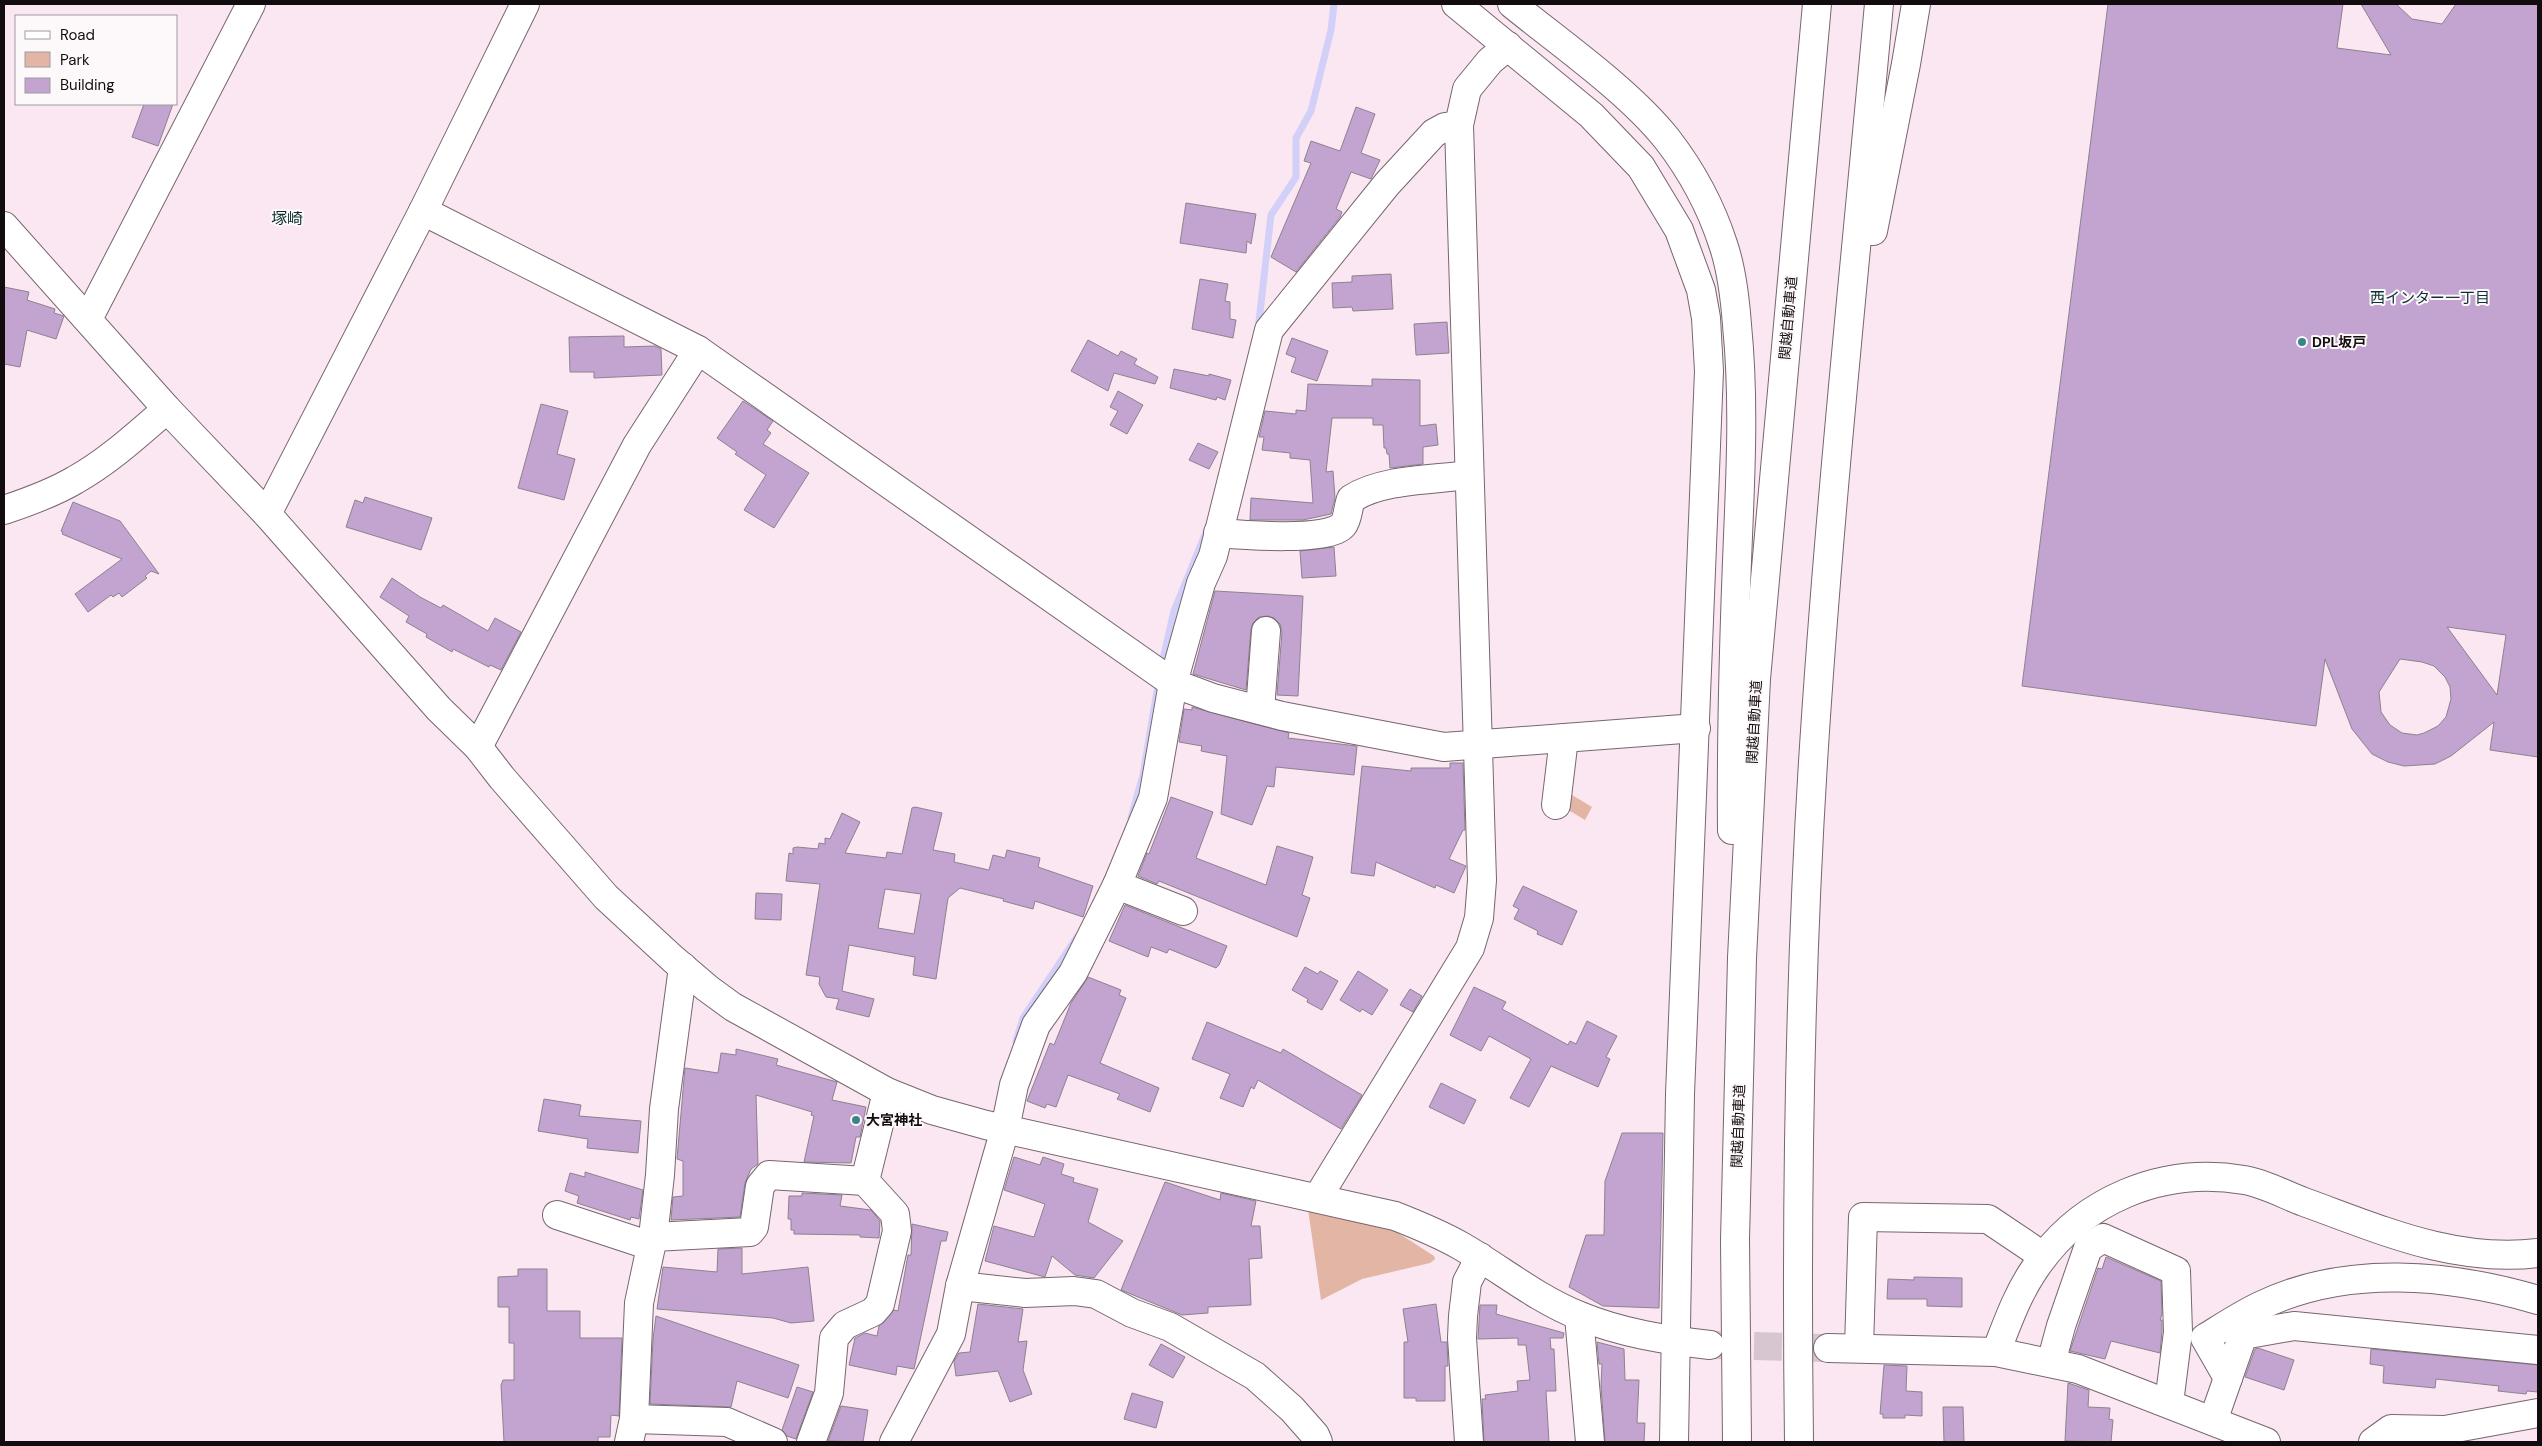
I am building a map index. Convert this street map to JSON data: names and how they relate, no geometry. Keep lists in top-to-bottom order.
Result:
{
  "streets": {
    "main road": ["関越自動車道"]
  },
  "districts": ["塚崎", "西インター一丁目"],
  "places": ["DPL坂戸", "大宮神社"],
  "legend": ["Road", "Park", "Building"]
}
